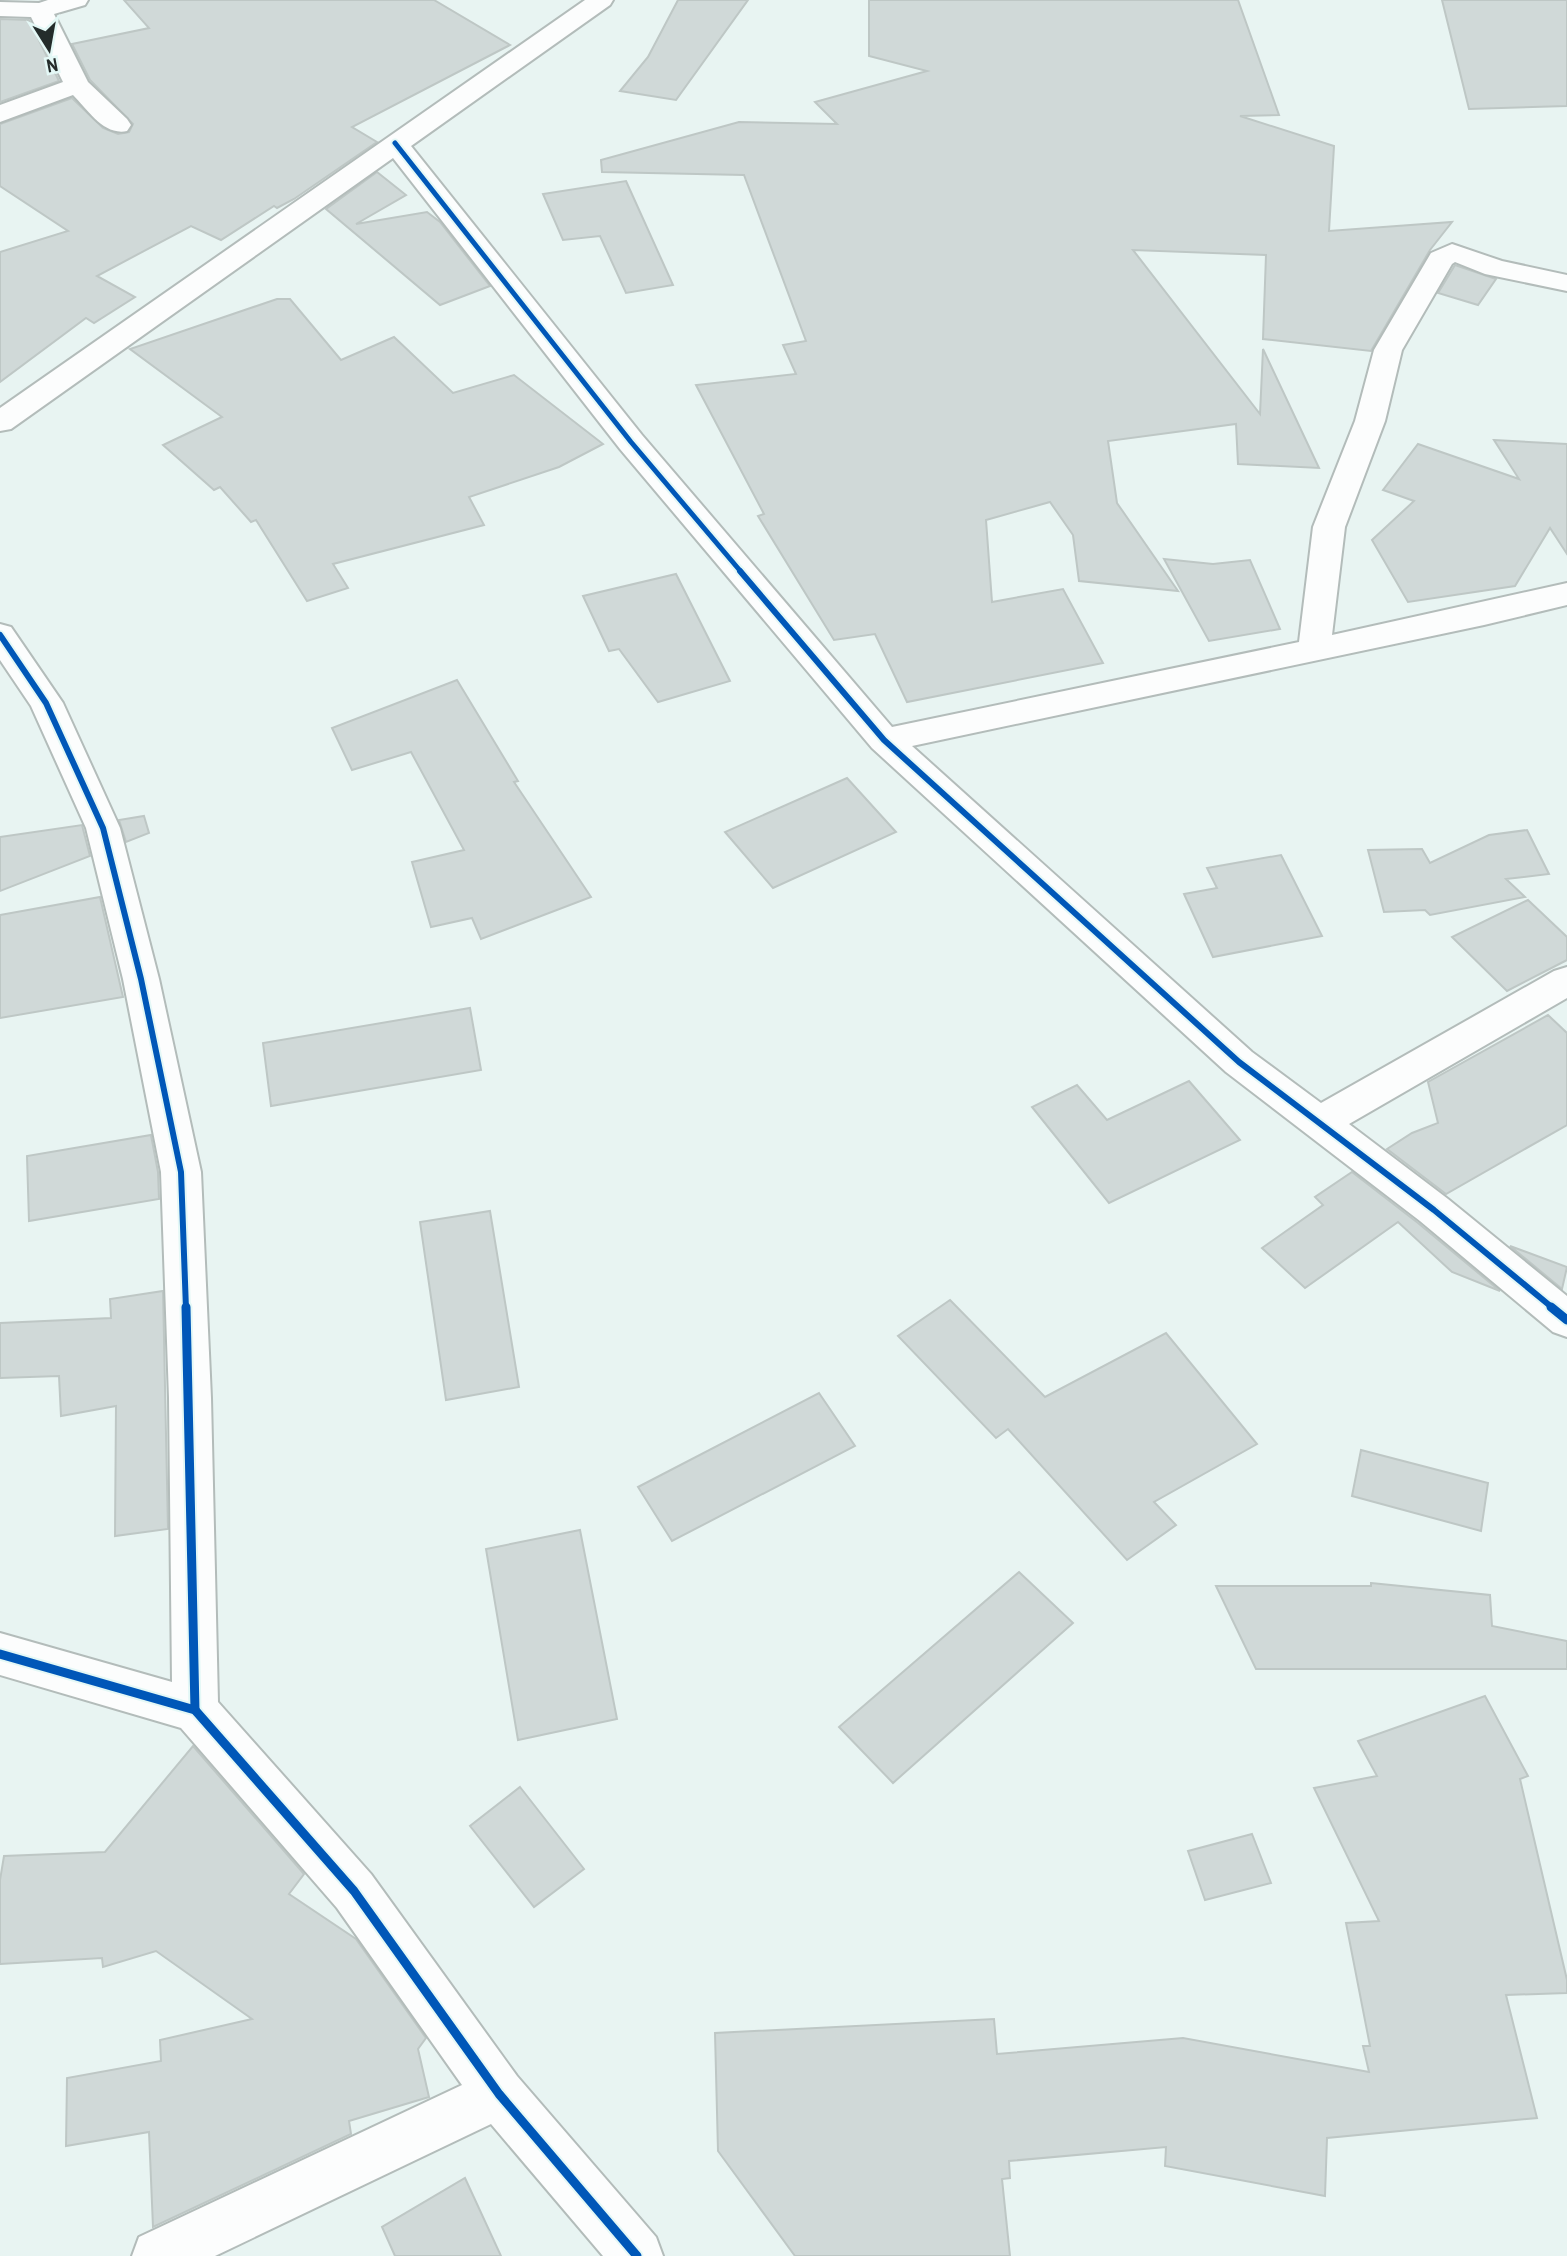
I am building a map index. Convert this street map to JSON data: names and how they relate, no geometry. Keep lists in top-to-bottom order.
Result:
{
  "north": "bottom"
}
